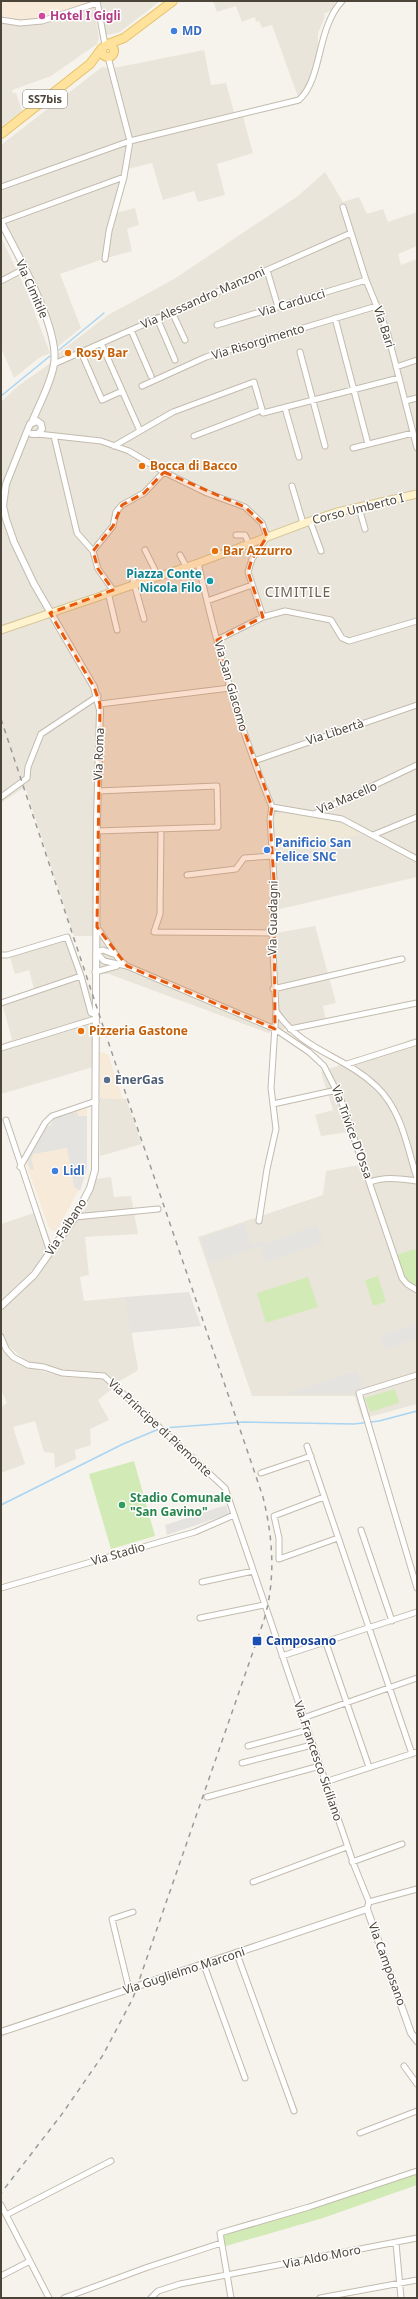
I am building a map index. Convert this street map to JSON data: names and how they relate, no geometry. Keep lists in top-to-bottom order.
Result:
{
  "streets": {
    "main road": ["SS7bis", "Corso Umberto I"],
    "street": [
      "Via Cimitile",
      "Via Alessandro Manzoni",
      "Via Carducci",
      "Via Bari",
      "Via Risorgimento",
      "Via San Giacomo",
      "Via Libertà",
      "Via Roma",
      "Via Macello",
      "Via Guadagni",
      "Via Trivice D'Ossa",
      "Via Faibano",
      "Via Principe di Piemonte",
      "Via Stadio",
      "Via Francesco Siciliano",
      "Via Camposano",
      "Via Guglielmo Marconi",
      "Via Aldo Moro"
    ]
  },
  "crossings": [
    ["Via Cimitile", "Via Alessandro Manzoni"],
    ["Via Alessandro Manzoni", "Via Bari"],
    ["Via Carducci", "Via Bari"],
    ["Via Bari", "Via Risorgimento"],
    ["Corso Umberto I", "Via San Giacomo"],
    ["Corso Umberto I", "Via Roma"],
    ["Via San Giacomo", "Via Libertà"],
    ["Via San Giacomo", "Via Macello"],
    ["Via San Giacomo", "Via Guadagni"],
    ["Via Roma", "Via Trivice D'Ossa"],
    ["Via Roma", "Via Faibano"],
    ["Via Macello", "Via Guadagni"],
    ["Via Guadagni", "Via Trivice D'Ossa"],
    ["Via Principe di Piemonte", "Via Stadio"],
    ["Via Principe di Piemonte", "Via Francesco Siciliano"],
    ["Via Camposano", "Via Guglielmo Marconi"]
  ],
  "districts": ["CIMITILE"],
  "places": {
    "other": [
      "Hotel I Gigli",
      "MD",
      "Rosy Bar",
      "Bocca di Bacco",
      "Bar Azzurro",
      "Piazza Conte Nicola Filo",
      "Panificio San Felice SNC",
      "Pizzeria Gastone",
      "EnerGas",
      "Lidl",
      "Stadio Comunale \"San Gavino\""
    ],
    "transit": ["Camposano"]
  }
}
